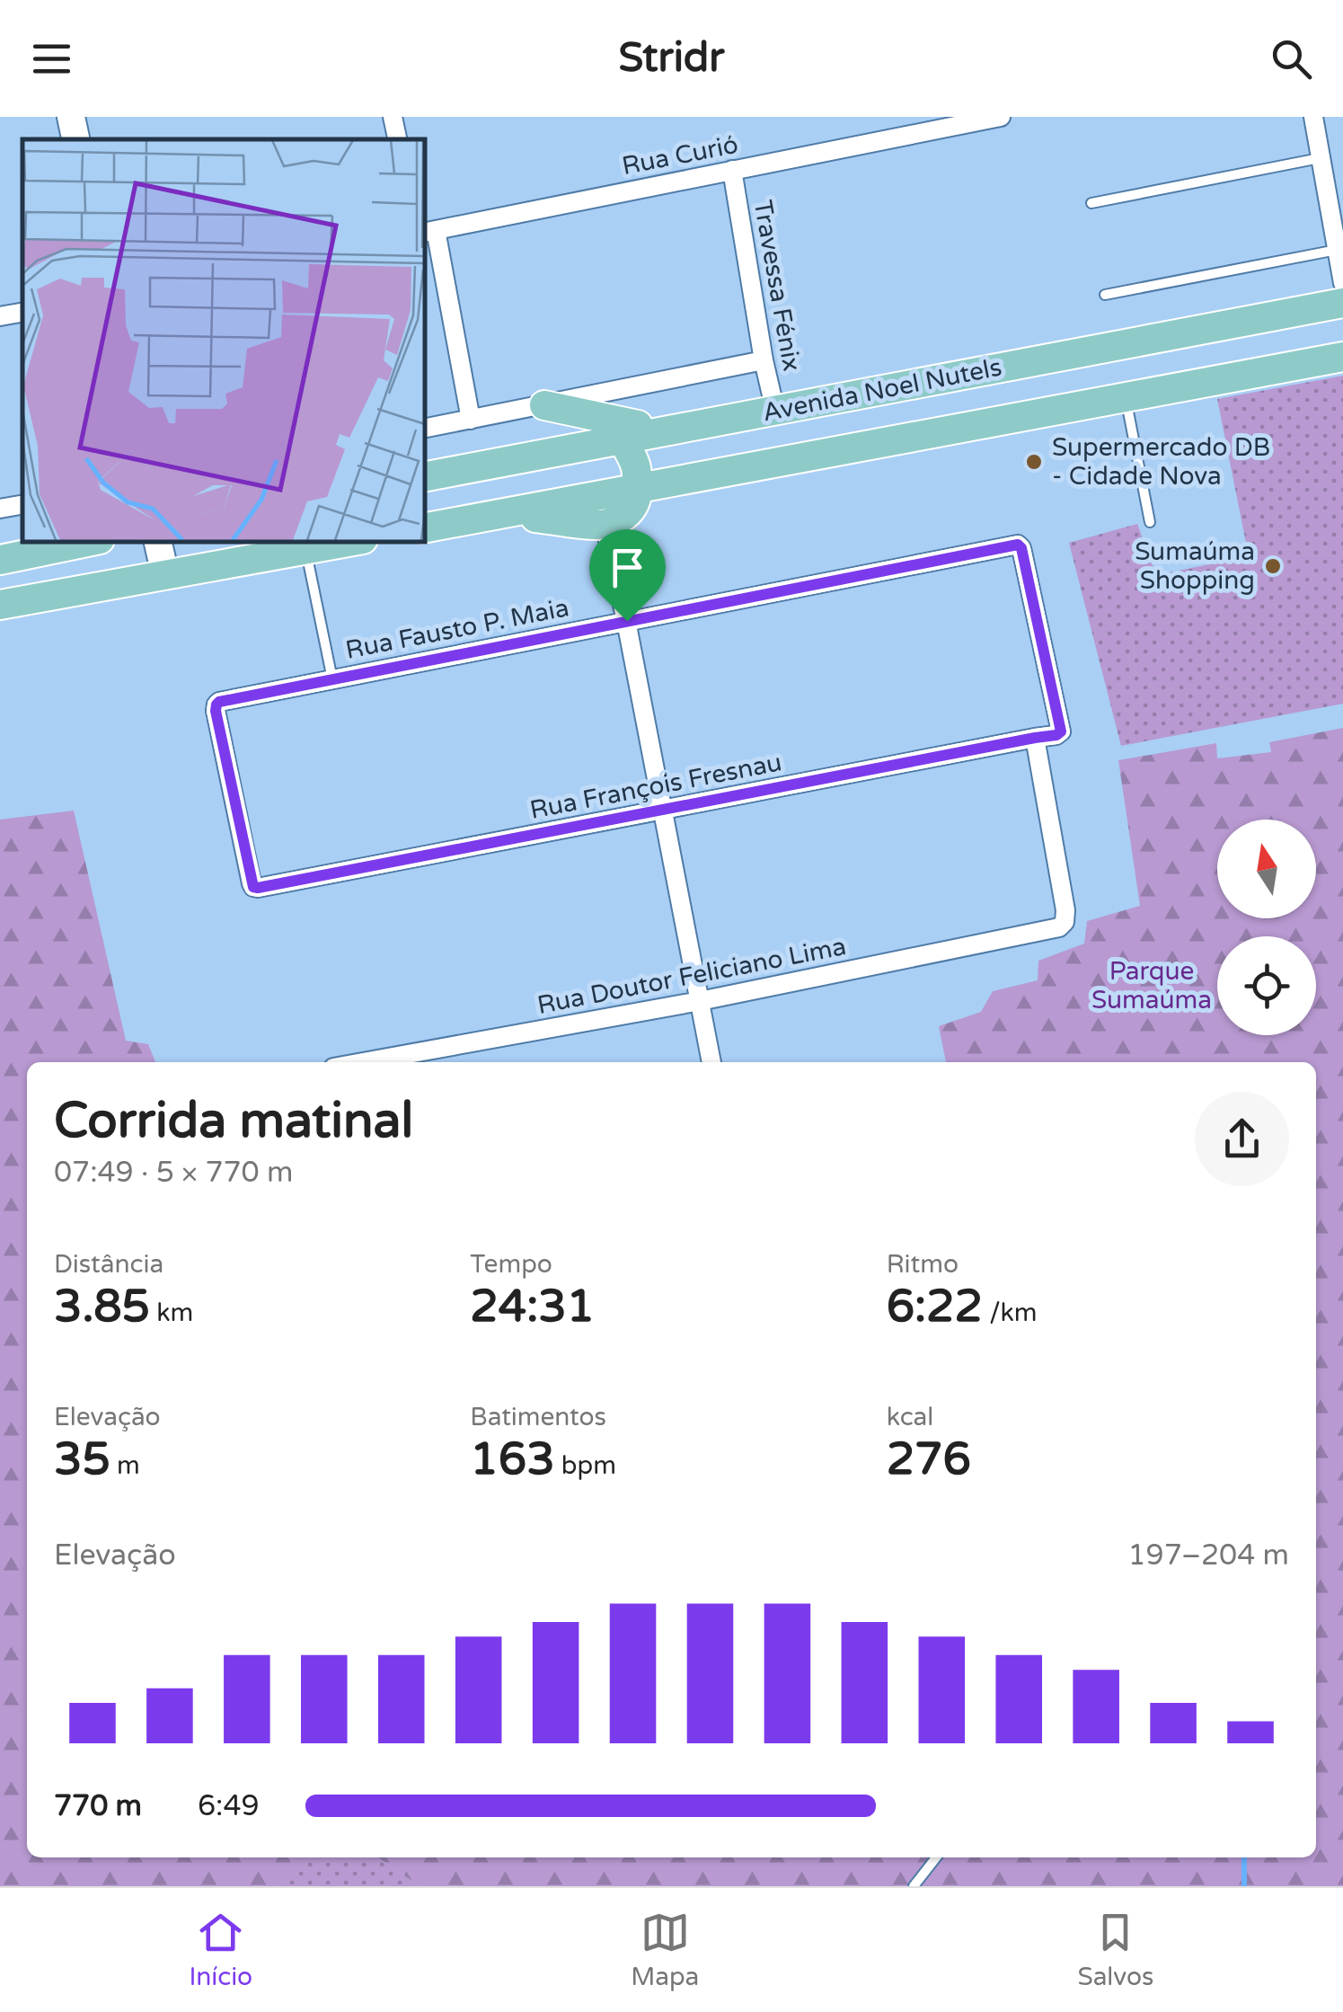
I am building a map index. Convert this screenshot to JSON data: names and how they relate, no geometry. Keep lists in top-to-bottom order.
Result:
{
  "streets": {
    "main road": ["Avenida Noel Nutels"],
    "street": [
      "Rua Curió",
      "Travessa Fénix",
      "Rua Fausto P. Maia",
      "Rua François Fresnau",
      "Rua Doutor Feliciano Lima"
    ]
  },
  "crossings": [
    ["Rua Curió", "Travessa Fénix"],
    ["Travessa Fénix", "Avenida Noel Nutels"],
    ["Rua Fausto P. Maia", "Rua François Fresnau"],
    ["Rua François Fresnau", "Rua Doutor Feliciano Lima"]
  ],
  "parks": ["Parque Sumaúma"],
  "places": ["Supermercado DB - Cidade Nova", "Sumaúma Shopping"],
  "north": "top",
  "page": {
    "header": "Stridr",
    "heading": ["Corrida matinal", "07:49 · 5 × 770 m"],
    "stats": [
      ["Distância", "3.85 km"],
      ["Tempo", "24:31"],
      ["Ritmo", "6:22 /km"],
      ["Elevação", "35 m"],
      ["Batimentos", "163 bpm"],
      ["kcal", "276"]
    ],
    "chart": ["Elevação", "197–204 m"],
    "list": [
      {
        "name": "770 m",
        "note": "6:49"
      }
    ],
    "tabs": ["Início", "Mapa", "Salvos"]
  }
}
